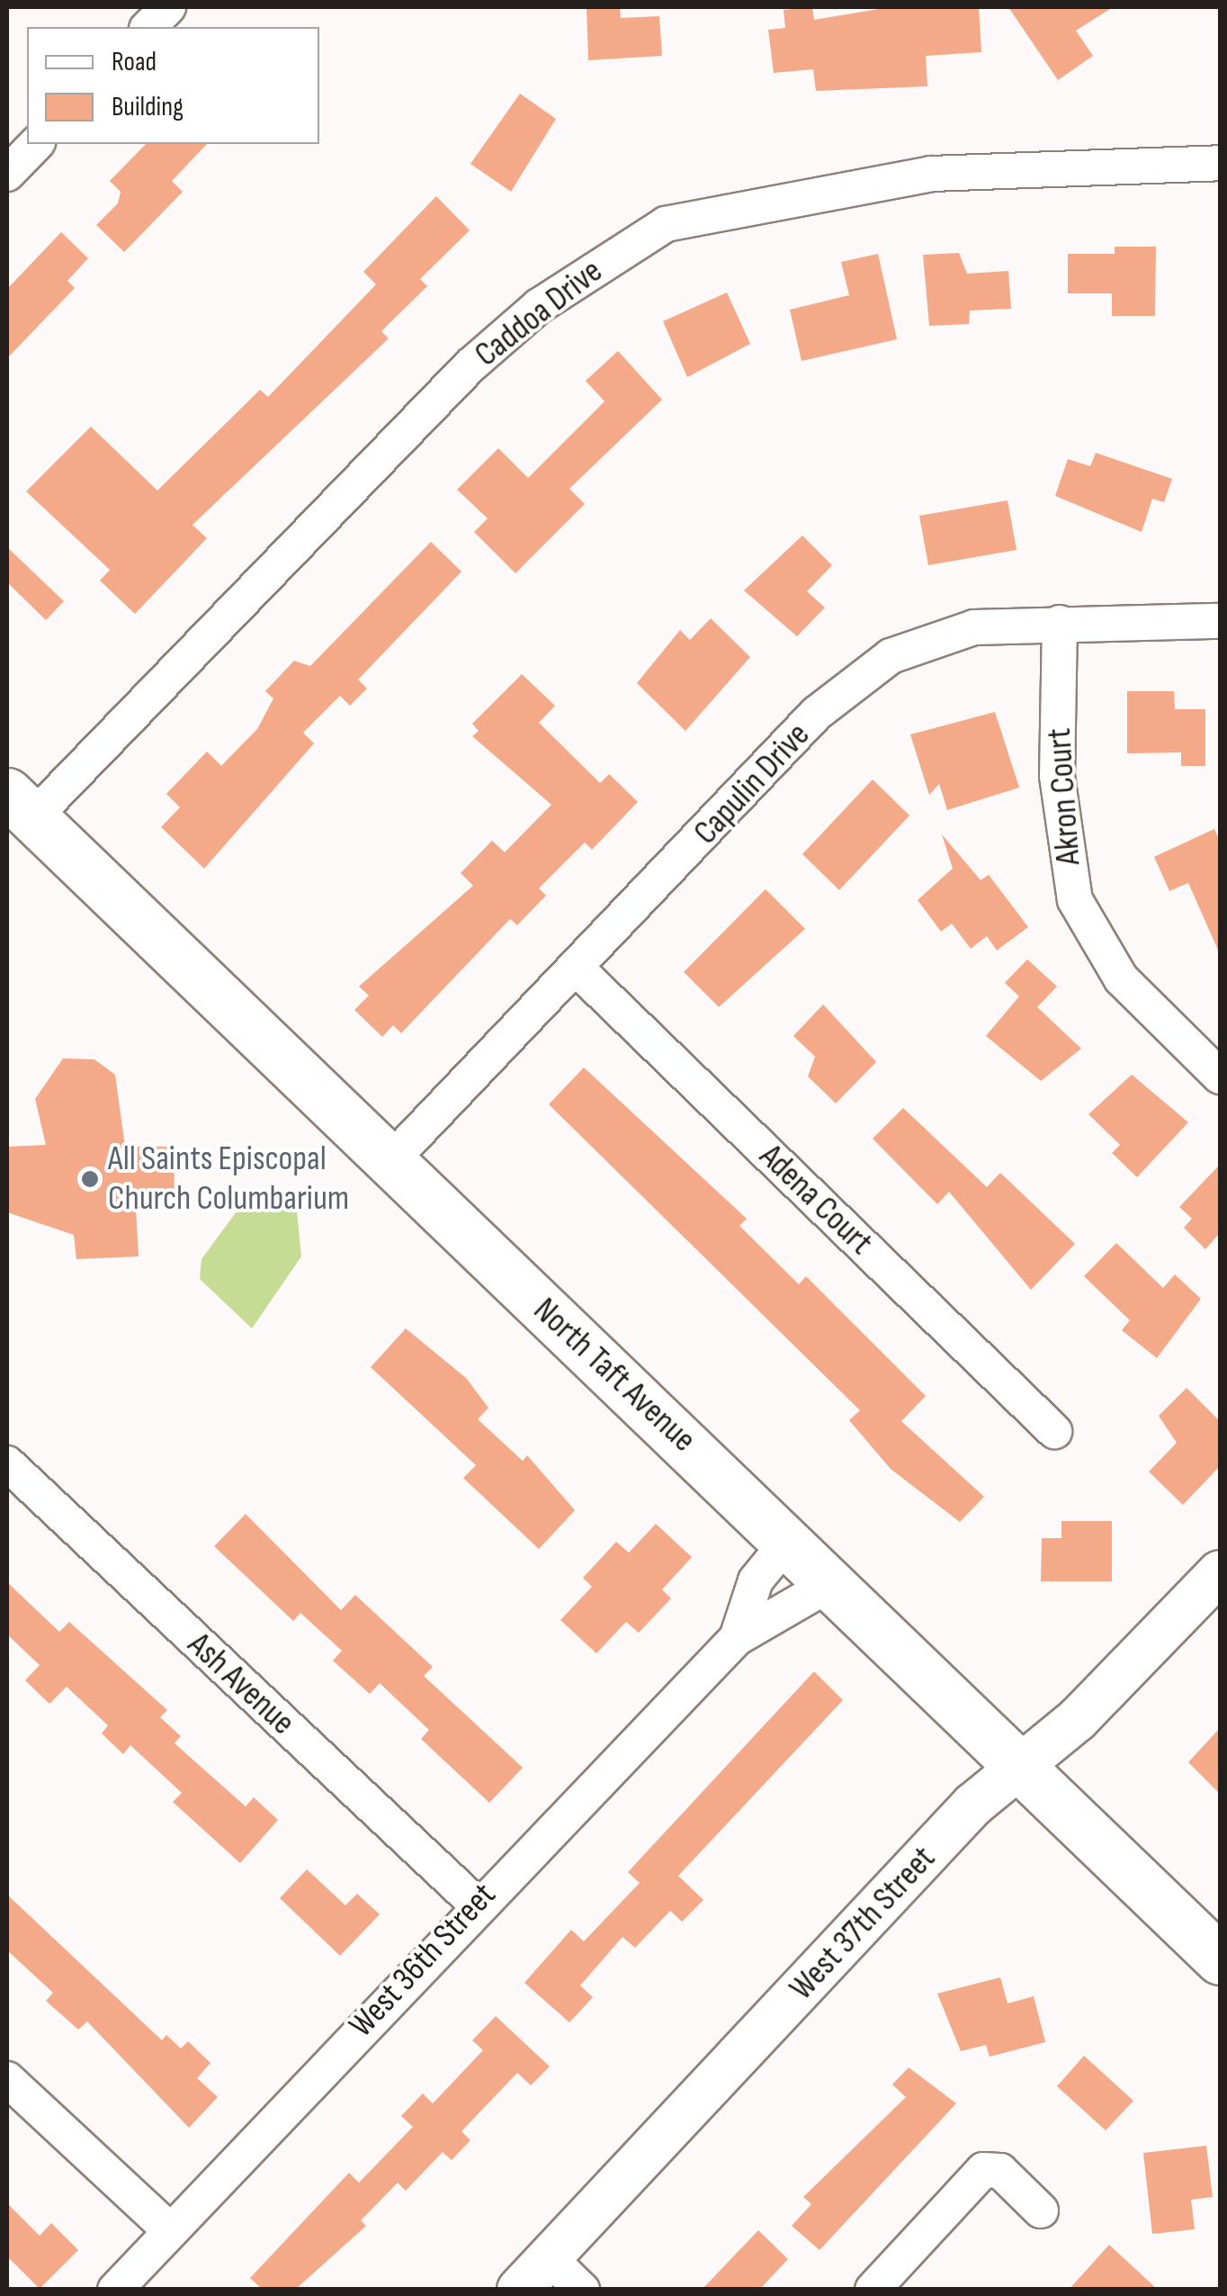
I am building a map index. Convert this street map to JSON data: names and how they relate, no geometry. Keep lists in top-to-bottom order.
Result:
{
  "streets": {
    "main road": ["North Taft Avenue"],
    "street": [
      "Caddoa Drive",
      "Capulin Drive",
      "Akron Court",
      "Adena Court",
      "Ash Avenue",
      "West 37th Street",
      "West 36th Street"
    ]
  },
  "crossings": [
    ["Caddoa Drive", "North Taft Avenue"],
    ["Capulin Drive", "Akron Court"],
    ["Capulin Drive", "Adena Court"],
    ["Capulin Drive", "North Taft Avenue"],
    ["North Taft Avenue", "West 37th Street"],
    ["North Taft Avenue", "West 36th Street"],
    ["Ash Avenue", "West 36th Street"]
  ],
  "places": ["All Saints Episcopal Church Columbarium"],
  "legend": ["Road", "Building"]
}
